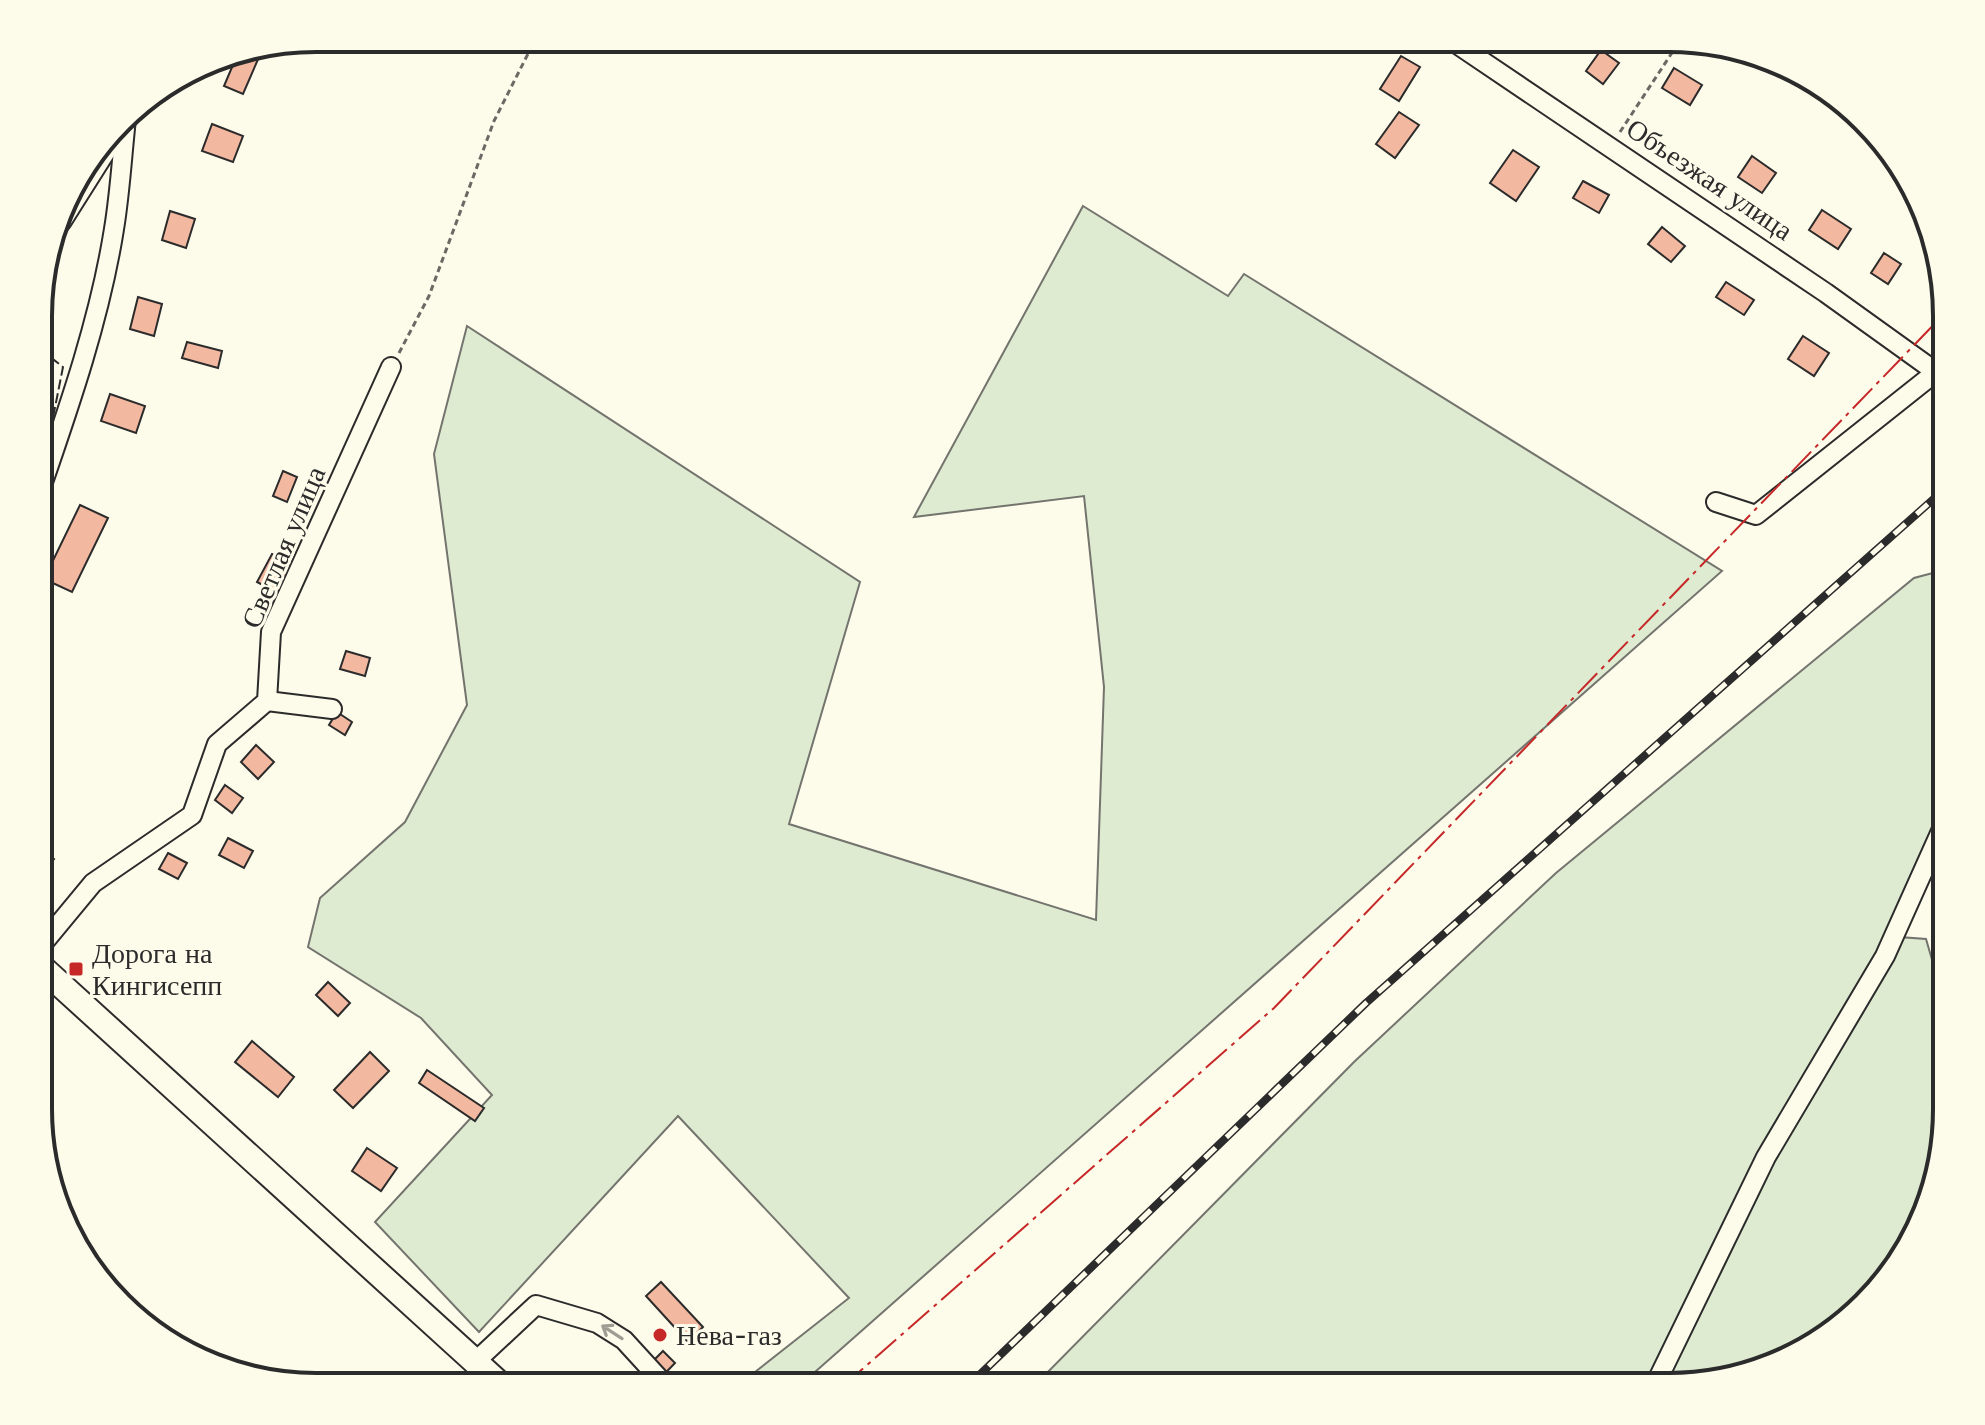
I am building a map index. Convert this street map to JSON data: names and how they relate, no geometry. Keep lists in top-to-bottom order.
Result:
{
  "streets": {
    "street": ["Объезжая улица", "Светлая улица"]
  },
  "places": {
    "transit": ["Дорога на Кингисепп"],
    "other": ["Нева-газ"]
  }
}
